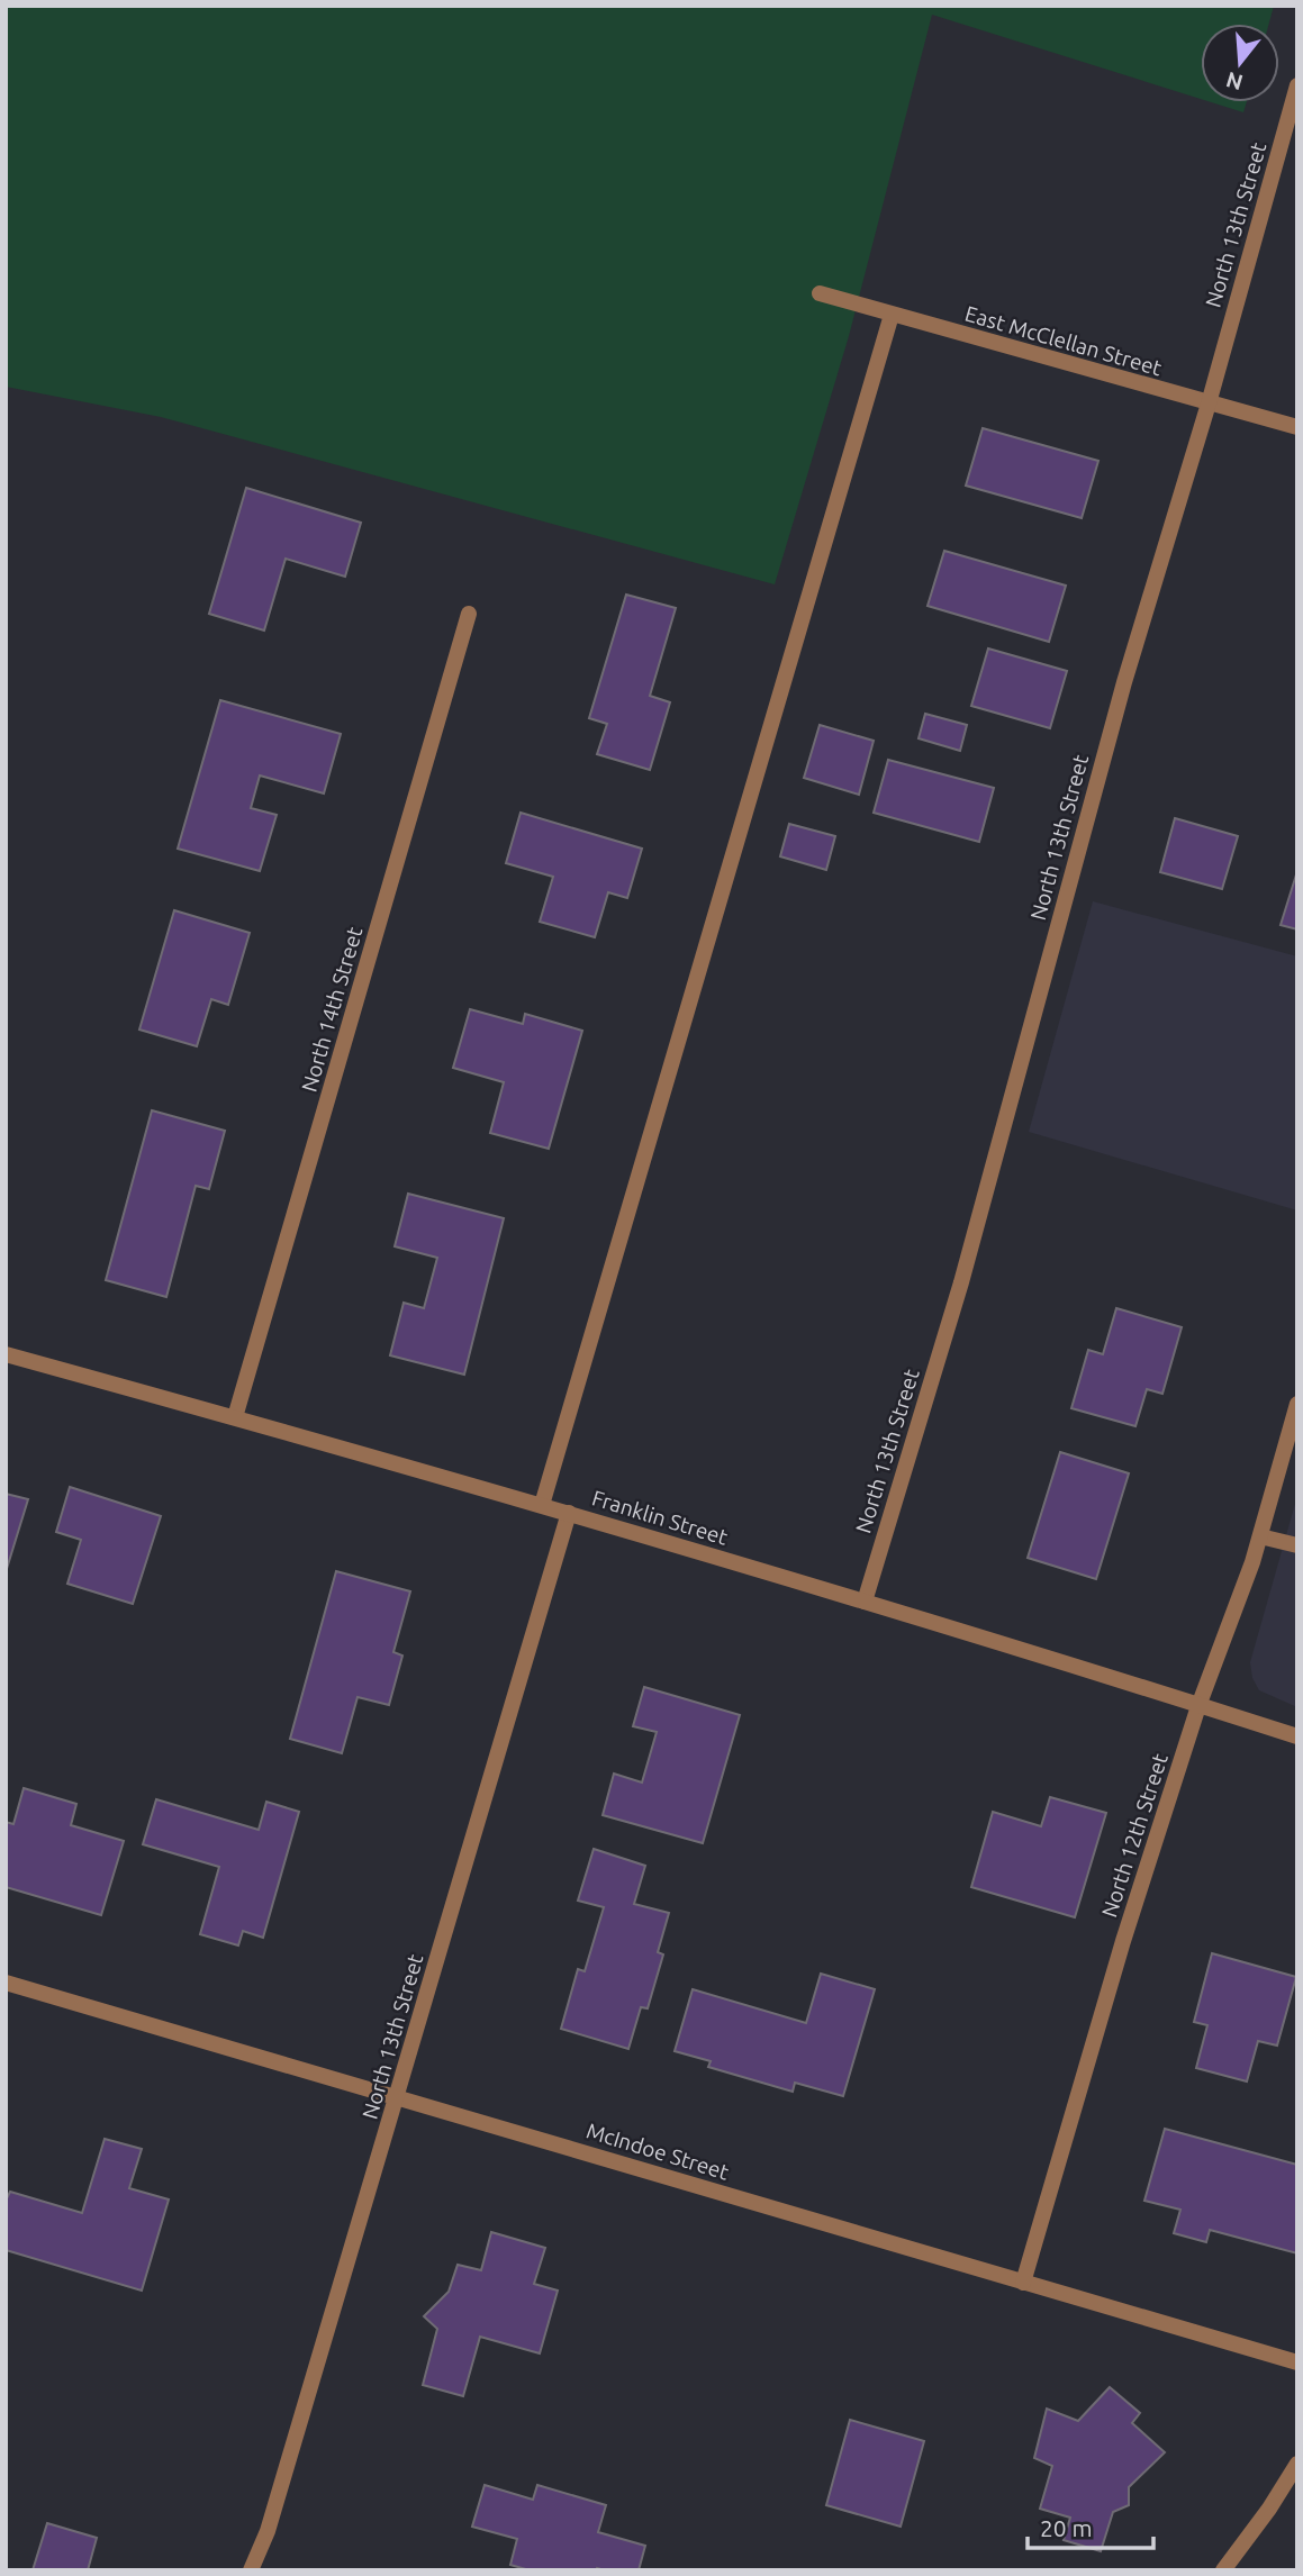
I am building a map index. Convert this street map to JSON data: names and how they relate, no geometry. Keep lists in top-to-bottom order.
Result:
{
  "streets": {
    "street": [
      "North 13th Street",
      "East McClellan Street",
      "North 14th Street",
      "Franklin Street",
      "North 12th Street",
      "McIndoe Street"
    ]
  },
  "crossings": [
    ["North 13th Street", "East McClellan Street"],
    ["North 13th Street", "Franklin Street"],
    ["North 13th Street", "McIndoe Street"],
    ["North 14th Street", "Franklin Street"],
    ["Franklin Street", "North 12th Street"],
    ["North 12th Street", "McIndoe Street"]
  ],
  "scale_bar": "20 m",
  "north": "bottom"
}
